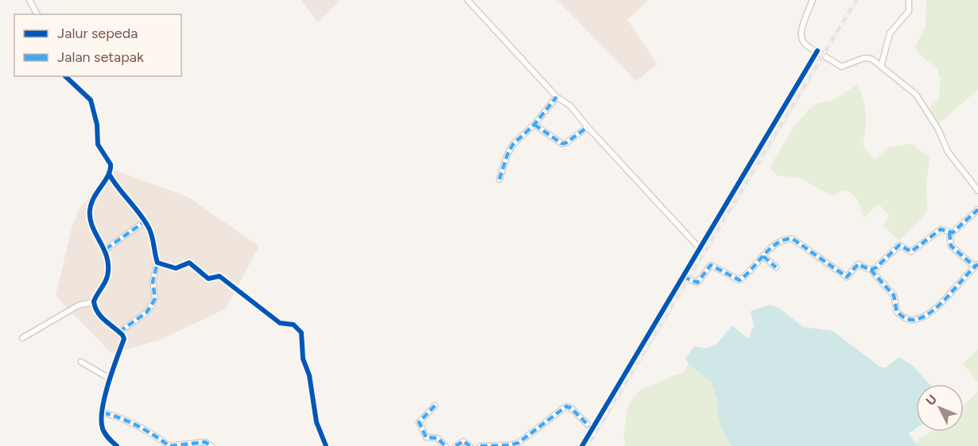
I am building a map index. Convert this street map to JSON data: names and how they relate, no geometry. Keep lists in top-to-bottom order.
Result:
{
  "legend": ["Jalur sepeda", "Jalan setapak"],
  "north": "top left"
}
